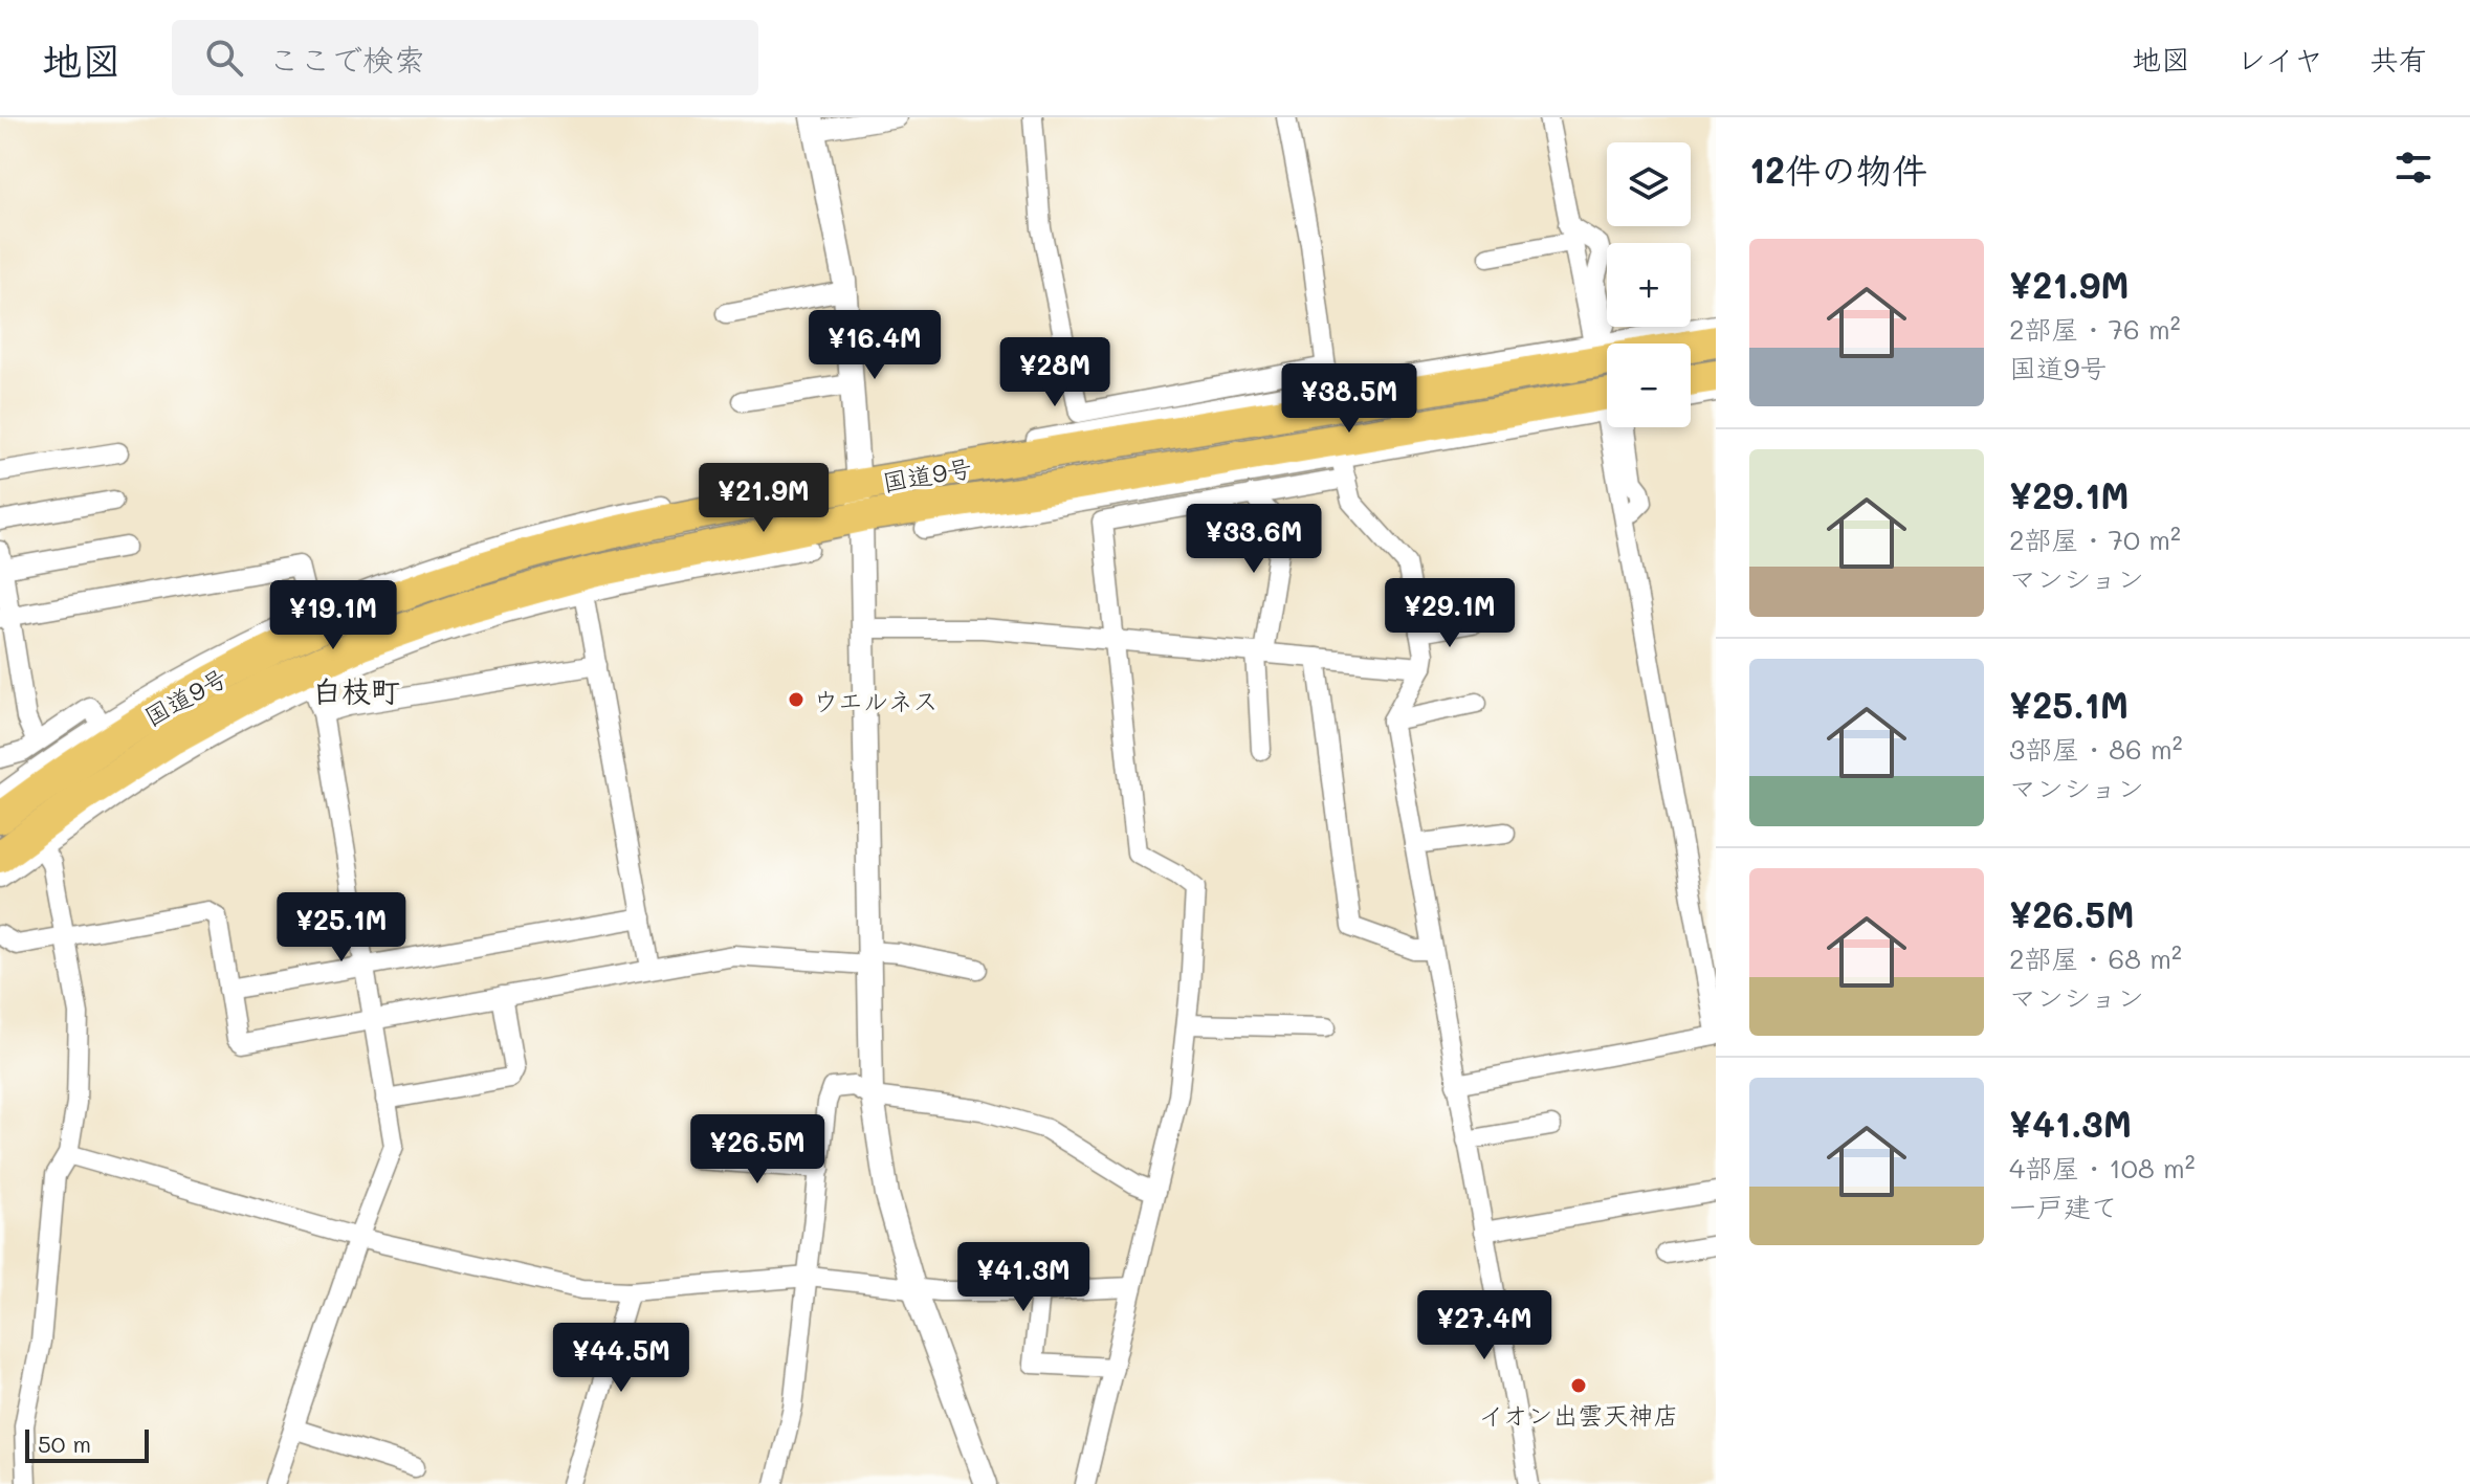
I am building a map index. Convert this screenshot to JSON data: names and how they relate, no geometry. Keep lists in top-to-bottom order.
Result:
{
  "streets": {
    "highway": ["国道9号"]
  },
  "districts": ["白枝町"],
  "places": ["ウエルネス", "イオン出雲天神店"],
  "scale_bar": "50 m",
  "page": {
    "header": "地図",
    "search": "ここで検索",
    "nav": ["地図", "レイヤ", "共有"],
    "heading": "12件の物件",
    "map_buttons": ["+", "−"],
    "list": [
      {
        "name": "¥21.9M",
        "note": "2部屋 · 76 m² · 国道9号"
      },
      {
        "name": "¥29.1M",
        "note": "2部屋 · 70 m² · マンション"
      },
      {
        "name": "¥25.1M",
        "note": "3部屋 · 86 m² · マンション"
      },
      {
        "name": "¥26.5M",
        "note": "2部屋 · 68 m² · マンション"
      },
      {
        "name": "¥41.3M",
        "note": "4部屋 · 108 m² · 一戸建て"
      }
    ],
    "price": [
      "¥16.4M",
      "¥28M",
      "¥38.5M",
      "¥21.9M",
      "¥33.6M",
      "¥29.1M",
      "¥19.1M",
      "¥25.1M",
      "¥26.5M",
      "¥41.3M",
      "¥27.4M",
      "¥44.5M"
    ],
    "scale": "50 m"
  }
}
